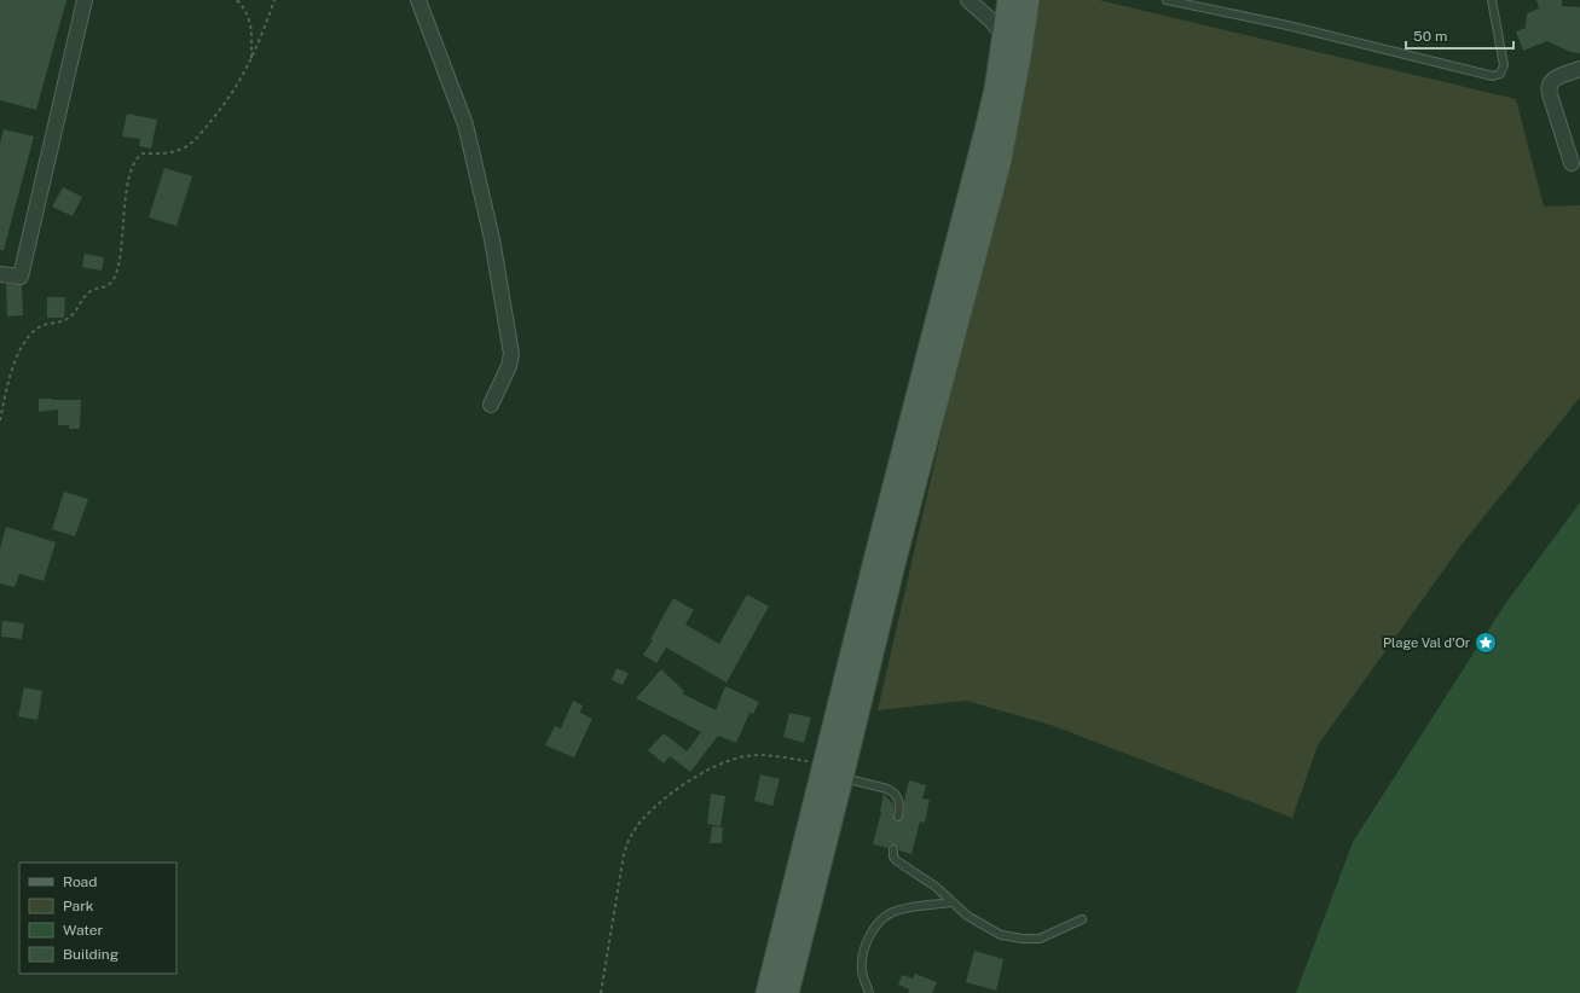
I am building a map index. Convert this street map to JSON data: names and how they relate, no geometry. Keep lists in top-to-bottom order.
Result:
{
  "places": {
    "place": ["Plage Val d'Or"]
  },
  "legend": [
    "Road",
    "Park",
    "Water",
    "Building"
  ],
  "scale_bar": "50 m"
}
